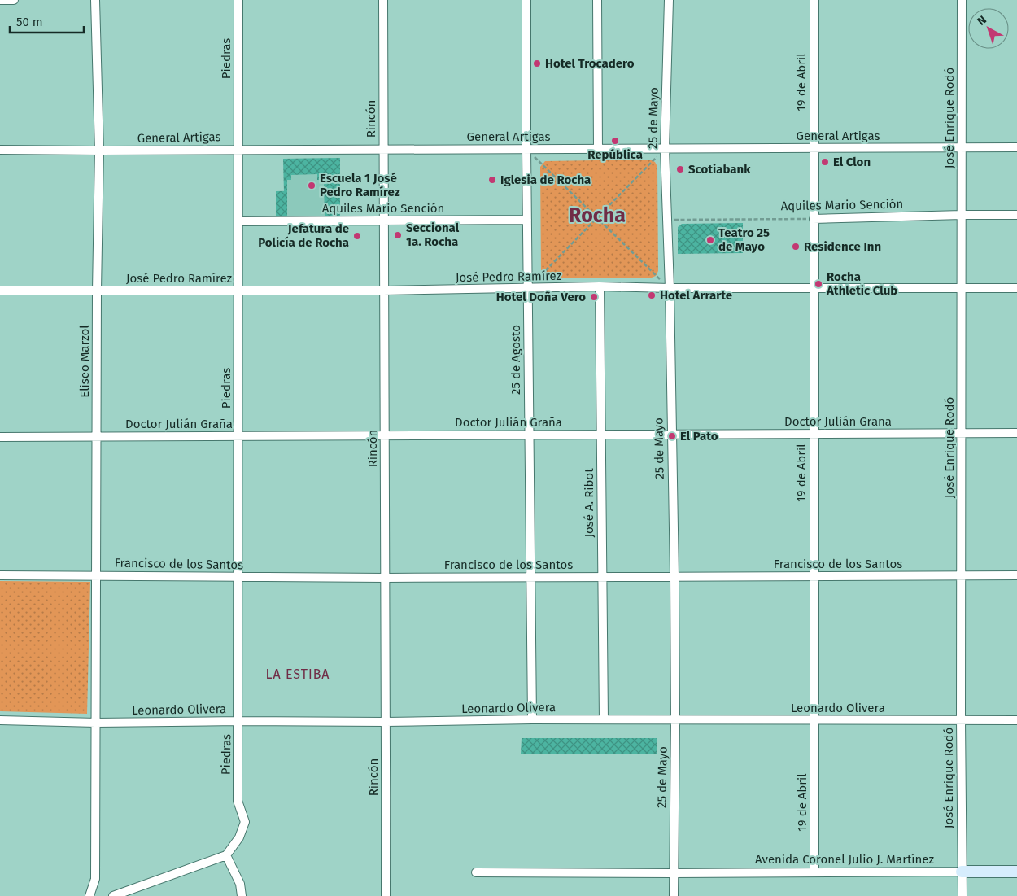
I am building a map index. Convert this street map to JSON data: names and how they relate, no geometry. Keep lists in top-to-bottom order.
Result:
{
  "streets": {
    "street": [
      "Piedras",
      "19 de Abril",
      "25 de Mayo",
      "José Enrique Rodó",
      "Rincón",
      "General Artigas",
      "Aquiles Mario Sención",
      "José Pedro Ramírez",
      "25 de Agosto",
      "Eliseo Marzol",
      "Doctor Julián Graña",
      "José A. Ribot",
      "Francisco de los Santos",
      "Leonardo Olivera",
      "Avenida Coronel Julio J. Martínez"
    ]
  },
  "crossings": [
    ["Piedras", "General Artigas"],
    ["Piedras", "Aquiles Mario Sención"],
    ["Piedras", "José Pedro Ramírez"],
    ["Piedras", "Doctor Julián Graña"],
    ["Piedras", "Francisco de los Santos"],
    ["Piedras", "Leonardo Olivera"],
    ["19 de Abril", "General Artigas"],
    ["19 de Abril", "Aquiles Mario Sención"],
    ["19 de Abril", "José Pedro Ramírez"],
    ["19 de Abril", "Doctor Julián Graña"],
    ["19 de Abril", "Francisco de los Santos"],
    ["19 de Abril", "Leonardo Olivera"],
    ["19 de Abril", "Avenida Coronel Julio J. Martínez"],
    ["25 de Mayo", "General Artigas"],
    ["25 de Mayo", "Aquiles Mario Sención"],
    ["25 de Mayo", "José Pedro Ramírez"],
    ["25 de Mayo", "Doctor Julián Graña"],
    ["25 de Mayo", "Francisco de los Santos"],
    ["25 de Mayo", "Leonardo Olivera"],
    ["25 de Mayo", "Avenida Coronel Julio J. Martínez"],
    ["José Enrique Rodó", "General Artigas"],
    ["José Enrique Rodó", "Aquiles Mario Sención"],
    ["José Enrique Rodó", "José Pedro Ramírez"],
    ["José Enrique Rodó", "Doctor Julián Graña"],
    ["José Enrique Rodó", "Francisco de los Santos"],
    ["José Enrique Rodó", "Leonardo Olivera"],
    ["José Enrique Rodó", "Avenida Coronel Julio J. Martínez"],
    ["Rincón", "General Artigas"],
    ["Rincón", "Aquiles Mario Sención"],
    ["Rincón", "José Pedro Ramírez"],
    ["Rincón", "Doctor Julián Graña"],
    ["Rincón", "Francisco de los Santos"],
    ["Rincón", "Leonardo Olivera"],
    ["General Artigas", "25 de Agosto"],
    ["General Artigas", "Eliseo Marzol"],
    ["Aquiles Mario Sención", "25 de Agosto"],
    ["José Pedro Ramírez", "25 de Agosto"],
    ["José Pedro Ramírez", "Eliseo Marzol"],
    ["José Pedro Ramírez", "José A. Ribot"],
    ["25 de Agosto", "Doctor Julián Graña"],
    ["25 de Agosto", "Francisco de los Santos"],
    ["25 de Agosto", "Leonardo Olivera"],
    ["Eliseo Marzol", "Doctor Julián Graña"],
    ["Eliseo Marzol", "Francisco de los Santos"],
    ["Eliseo Marzol", "Leonardo Olivera"],
    ["Doctor Julián Graña", "José A. Ribot"],
    ["José A. Ribot", "Francisco de los Santos"],
    ["José A. Ribot", "Leonardo Olivera"]
  ],
  "districts": ["Rocha", "LA ESTIBA"],
  "places": [
    "Hotel Trocadero",
    "República",
    "El Clon",
    "Scotiabank",
    "Iglesia de Rocha",
    "Escuela 1 José Pedro Ramírez",
    "Seccional 1a. Rocha",
    "Jefatura de Policía de Rocha",
    "Teatro 25 de Mayo",
    "Residence Inn",
    "Rocha Athletic Club",
    "Hotel Arrarte",
    "Hotel Doña Vero",
    "El Pato"
  ],
  "scale_bar": "50 m",
  "north": "top left"
}
